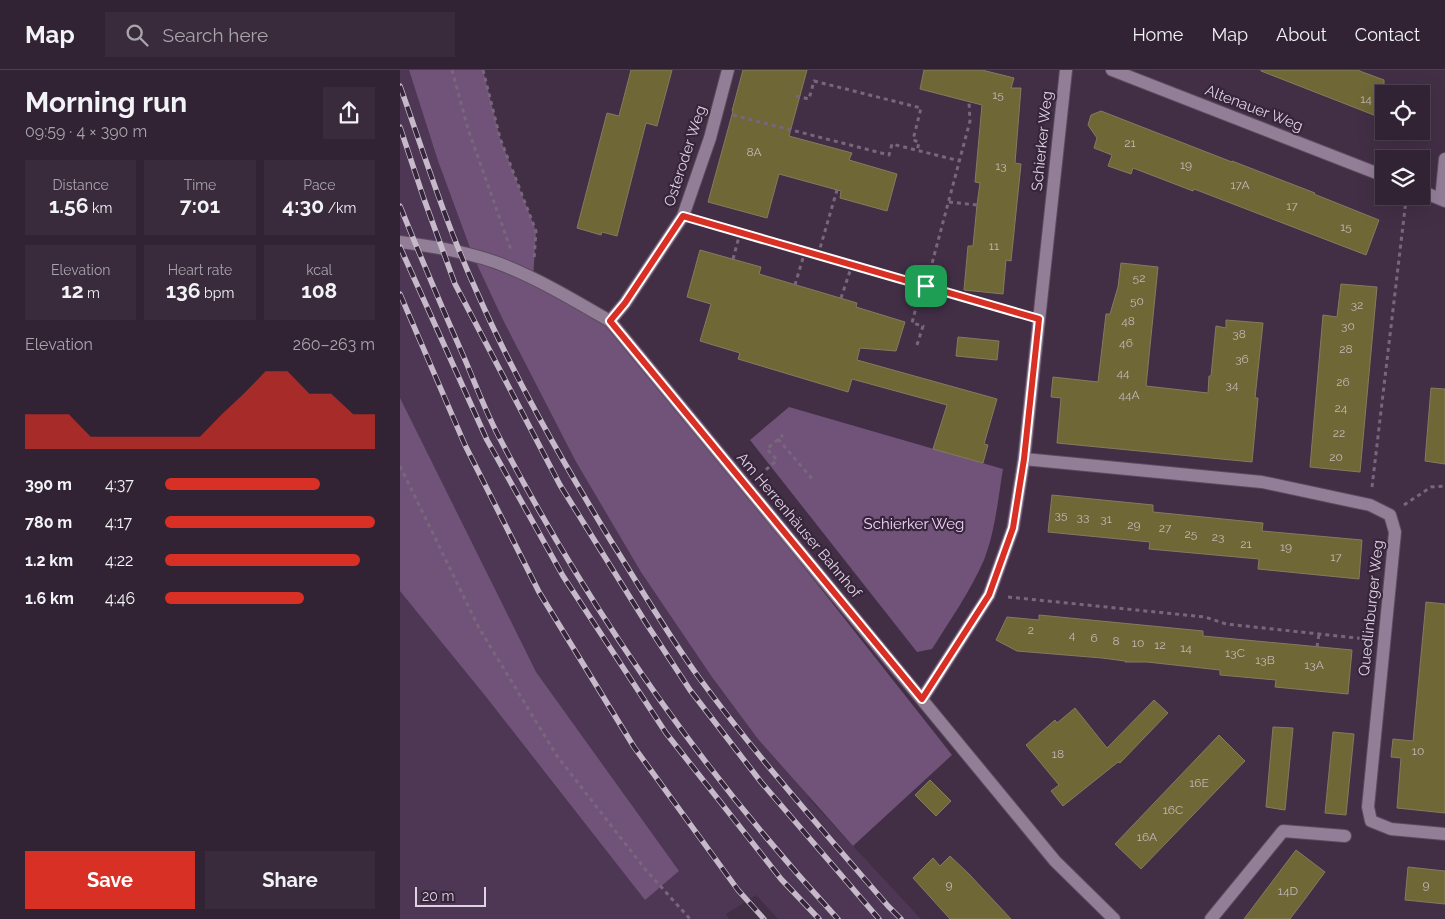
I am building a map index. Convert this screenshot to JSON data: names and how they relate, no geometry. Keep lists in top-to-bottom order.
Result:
{
  "streets": {
    "street": [
      "Altenauer Weg",
      "Schierker Weg",
      "Osteroder Weg",
      "Am Herrenhäuser Bahnhof",
      "Quedlinburger Weg"
    ]
  },
  "crossings": [
    ["Schierker Weg", "Am Herrenhäuser Bahnhof"],
    ["Osteroder Weg", "Am Herrenhäuser Bahnhof"]
  ],
  "parks": ["Schierker Weg"],
  "house_numbers": [
    "15",
    "14",
    "21",
    "8A",
    "19",
    "13",
    "17A",
    "17",
    "15",
    "11",
    "52",
    "50",
    "32",
    "48",
    "30",
    "38",
    "46",
    "28",
    "36",
    "44",
    "26",
    "34",
    "44A",
    "24",
    "22",
    "20",
    "35",
    "33",
    "31",
    "29",
    "27",
    "25",
    "23",
    "21",
    "19",
    "17",
    "2",
    "4",
    "6",
    "8",
    "10",
    "12",
    "14",
    "13C",
    "13B",
    "13A",
    "10",
    "18",
    "16E",
    "16C",
    "16A",
    "9",
    "9",
    "14D"
  ],
  "scale_bar": "20 m",
  "page": {
    "header": "Map",
    "search": "Search here",
    "nav": [
      "Home",
      "Map",
      "About",
      "Contact"
    ],
    "heading": ["Morning run", "09:59 · 4 × 390 m"],
    "stats": [
      ["Distance", "1.56 km"],
      ["Time", "7:01"],
      ["Pace", "4:30 /km"],
      ["Elevation", "12 m"],
      ["Heart rate", "136 bpm"],
      ["kcal", "108"]
    ],
    "chart": ["Elevation", "260–263 m"],
    "list": [
      {
        "name": "390 m",
        "note": "4:37"
      },
      {
        "name": "780 m",
        "note": "4:17"
      },
      {
        "name": "1.2 km",
        "note": "4:22"
      },
      {
        "name": "1.6 km",
        "note": "4:46"
      }
    ],
    "buttons": ["Save", "Share"],
    "scale": "20 m"
  }
}
